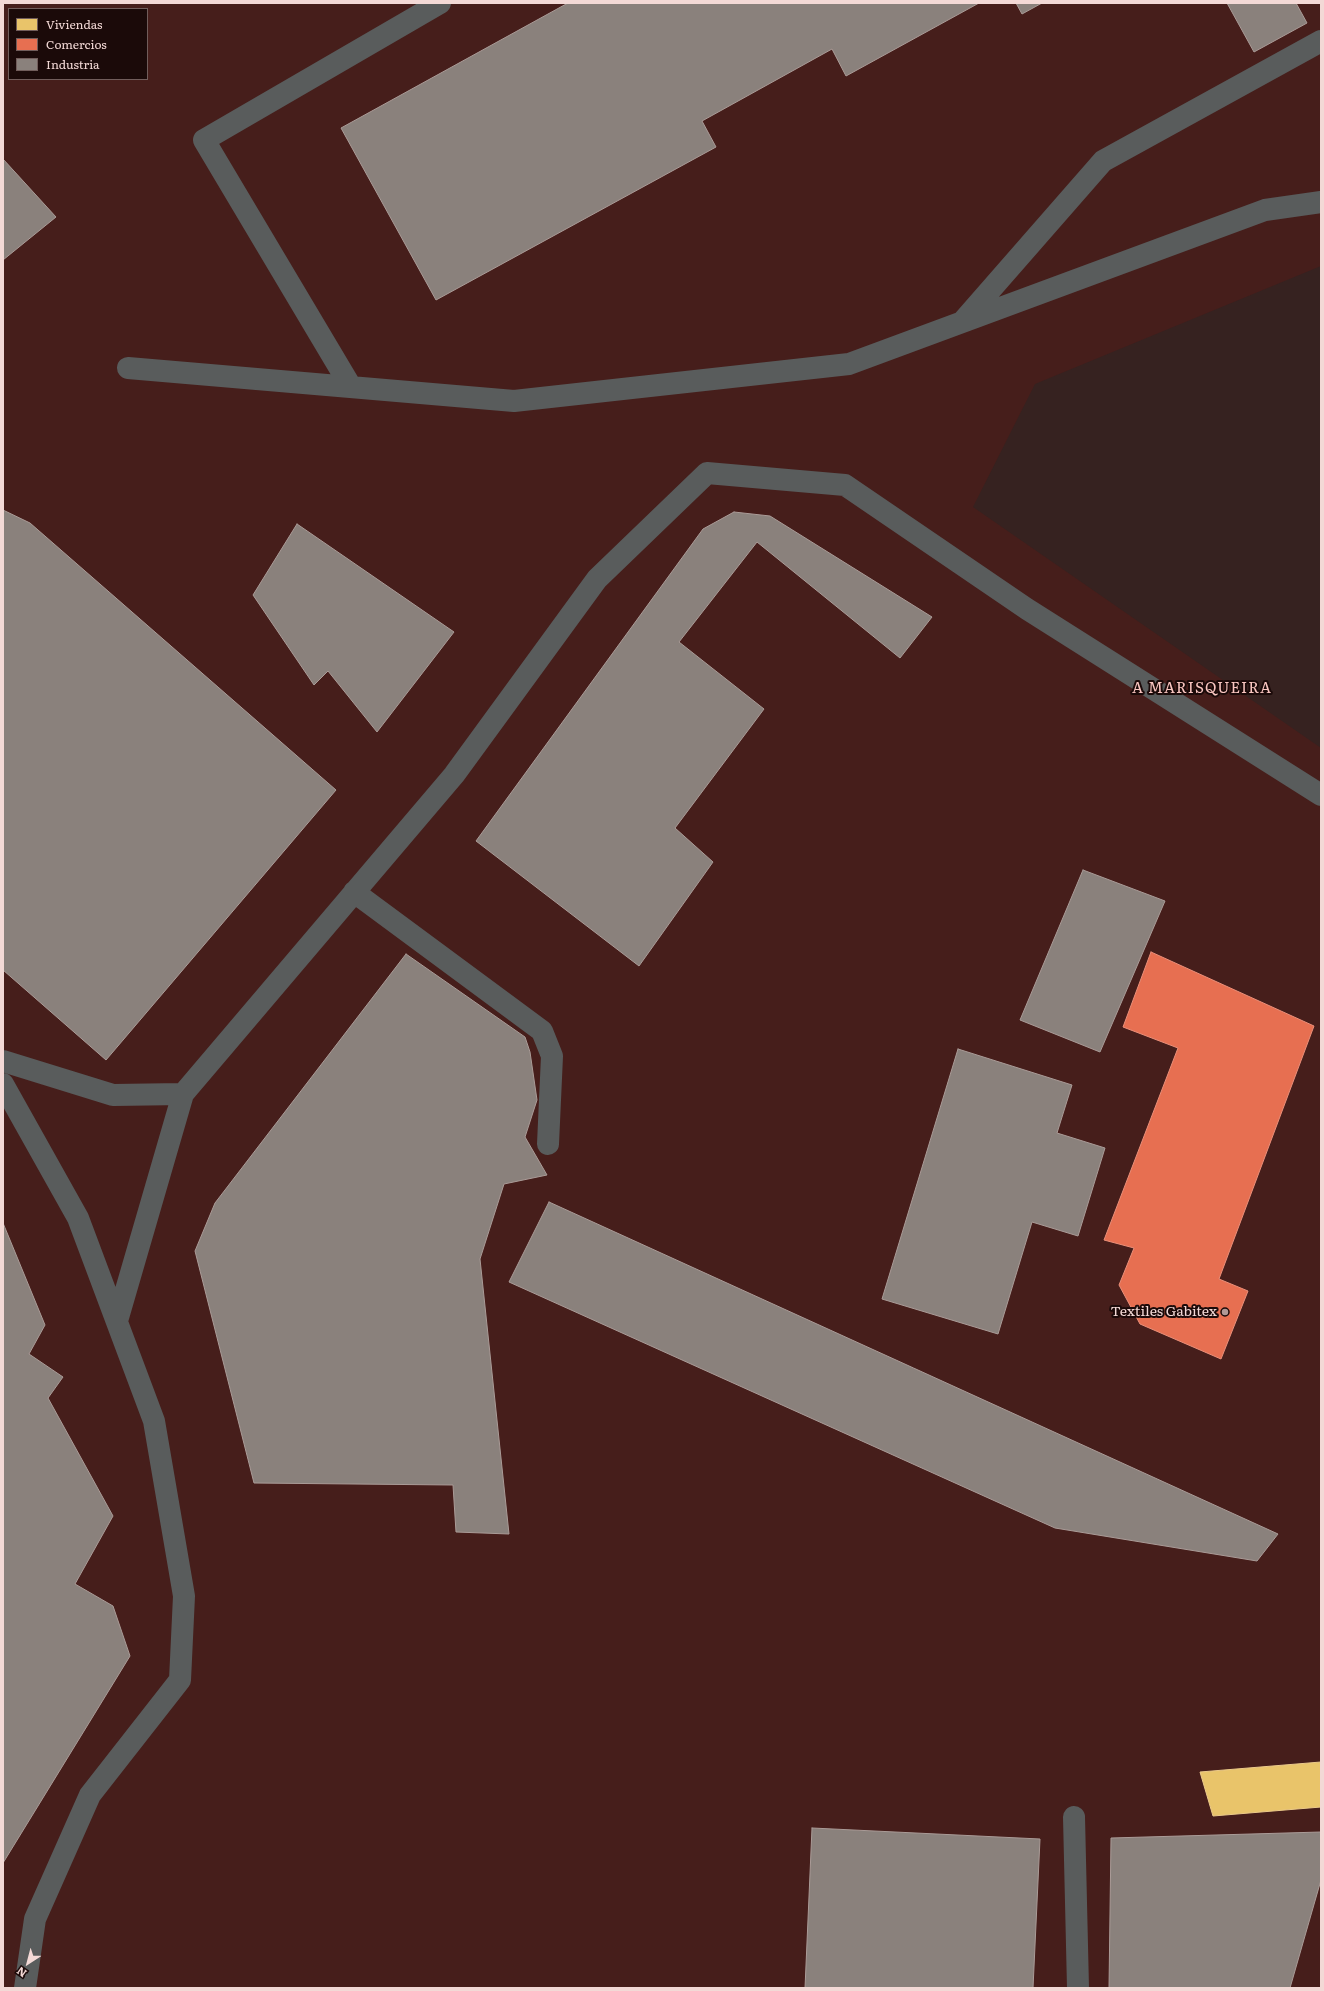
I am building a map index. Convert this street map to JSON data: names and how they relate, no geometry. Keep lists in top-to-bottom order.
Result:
{
  "districts": ["A MARISQUEIRA"],
  "places": ["Textiles Gabitex"],
  "legend": ["Viviendas", "Comercios", "Industria"],
  "north": "bottom left"
}
